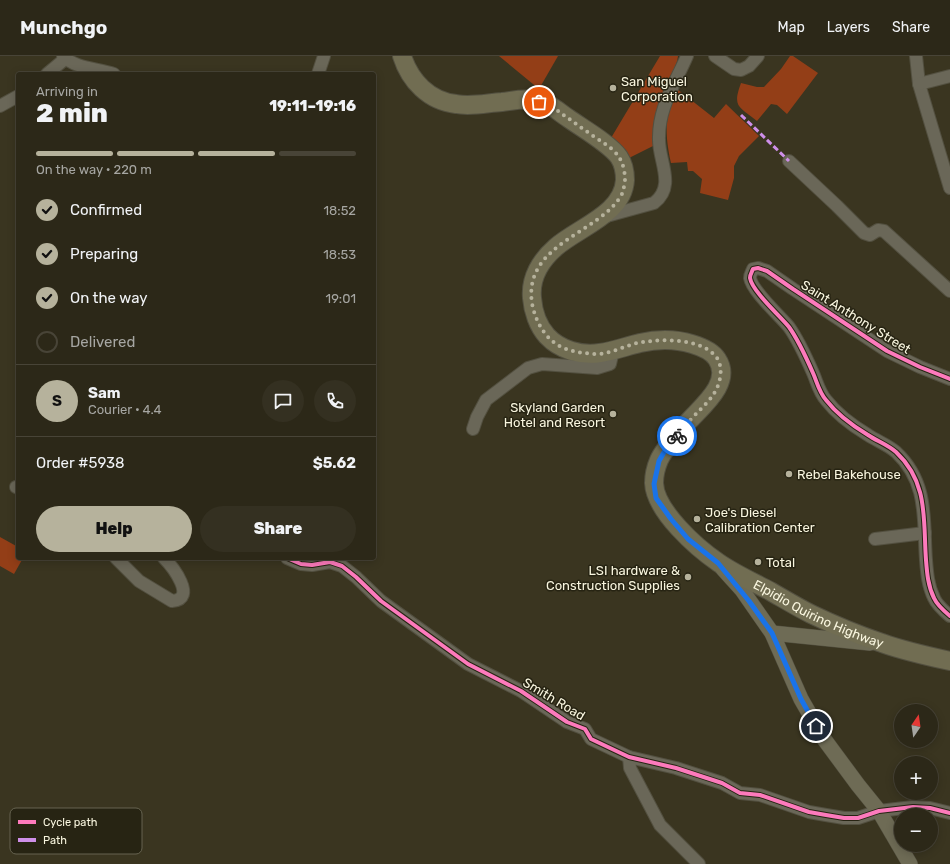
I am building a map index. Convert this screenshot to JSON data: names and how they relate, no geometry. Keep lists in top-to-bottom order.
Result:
{
  "streets": {
    "highway": ["Elpidio Quirino Highway"],
    "street": ["Saint Anthony Street", "Smith Road"]
  },
  "places": [
    "San Miguel Corporation",
    "Skyland Garden Hotel and Resort",
    "Rebel Bakehouse",
    "Joe's Diesel Calibration Center",
    "Total",
    "LSI hardware & Construction Supplies"
  ],
  "legend": ["Cycle path", "Path"],
  "north": "top",
  "page": {
    "header": "Munchgo",
    "nav": ["Map", "Layers", "Share"],
    "heading": ["2 min", "Arriving in", "19:11–19:16"],
    "panel": [
      "Sam",
      "Courier · 4.4",
      "Order #5938",
      "$5.62"
    ],
    "bar": "On the way · 220 m",
    "list": [
      ["Confirmed", "18:52"],
      ["Preparing", "18:53"],
      ["On the way", "19:01"],
      "Delivered"
    ],
    "round": "S",
    "buttons": ["Help", "Share"],
    "map_buttons": ["+", "−"]
  }
}
